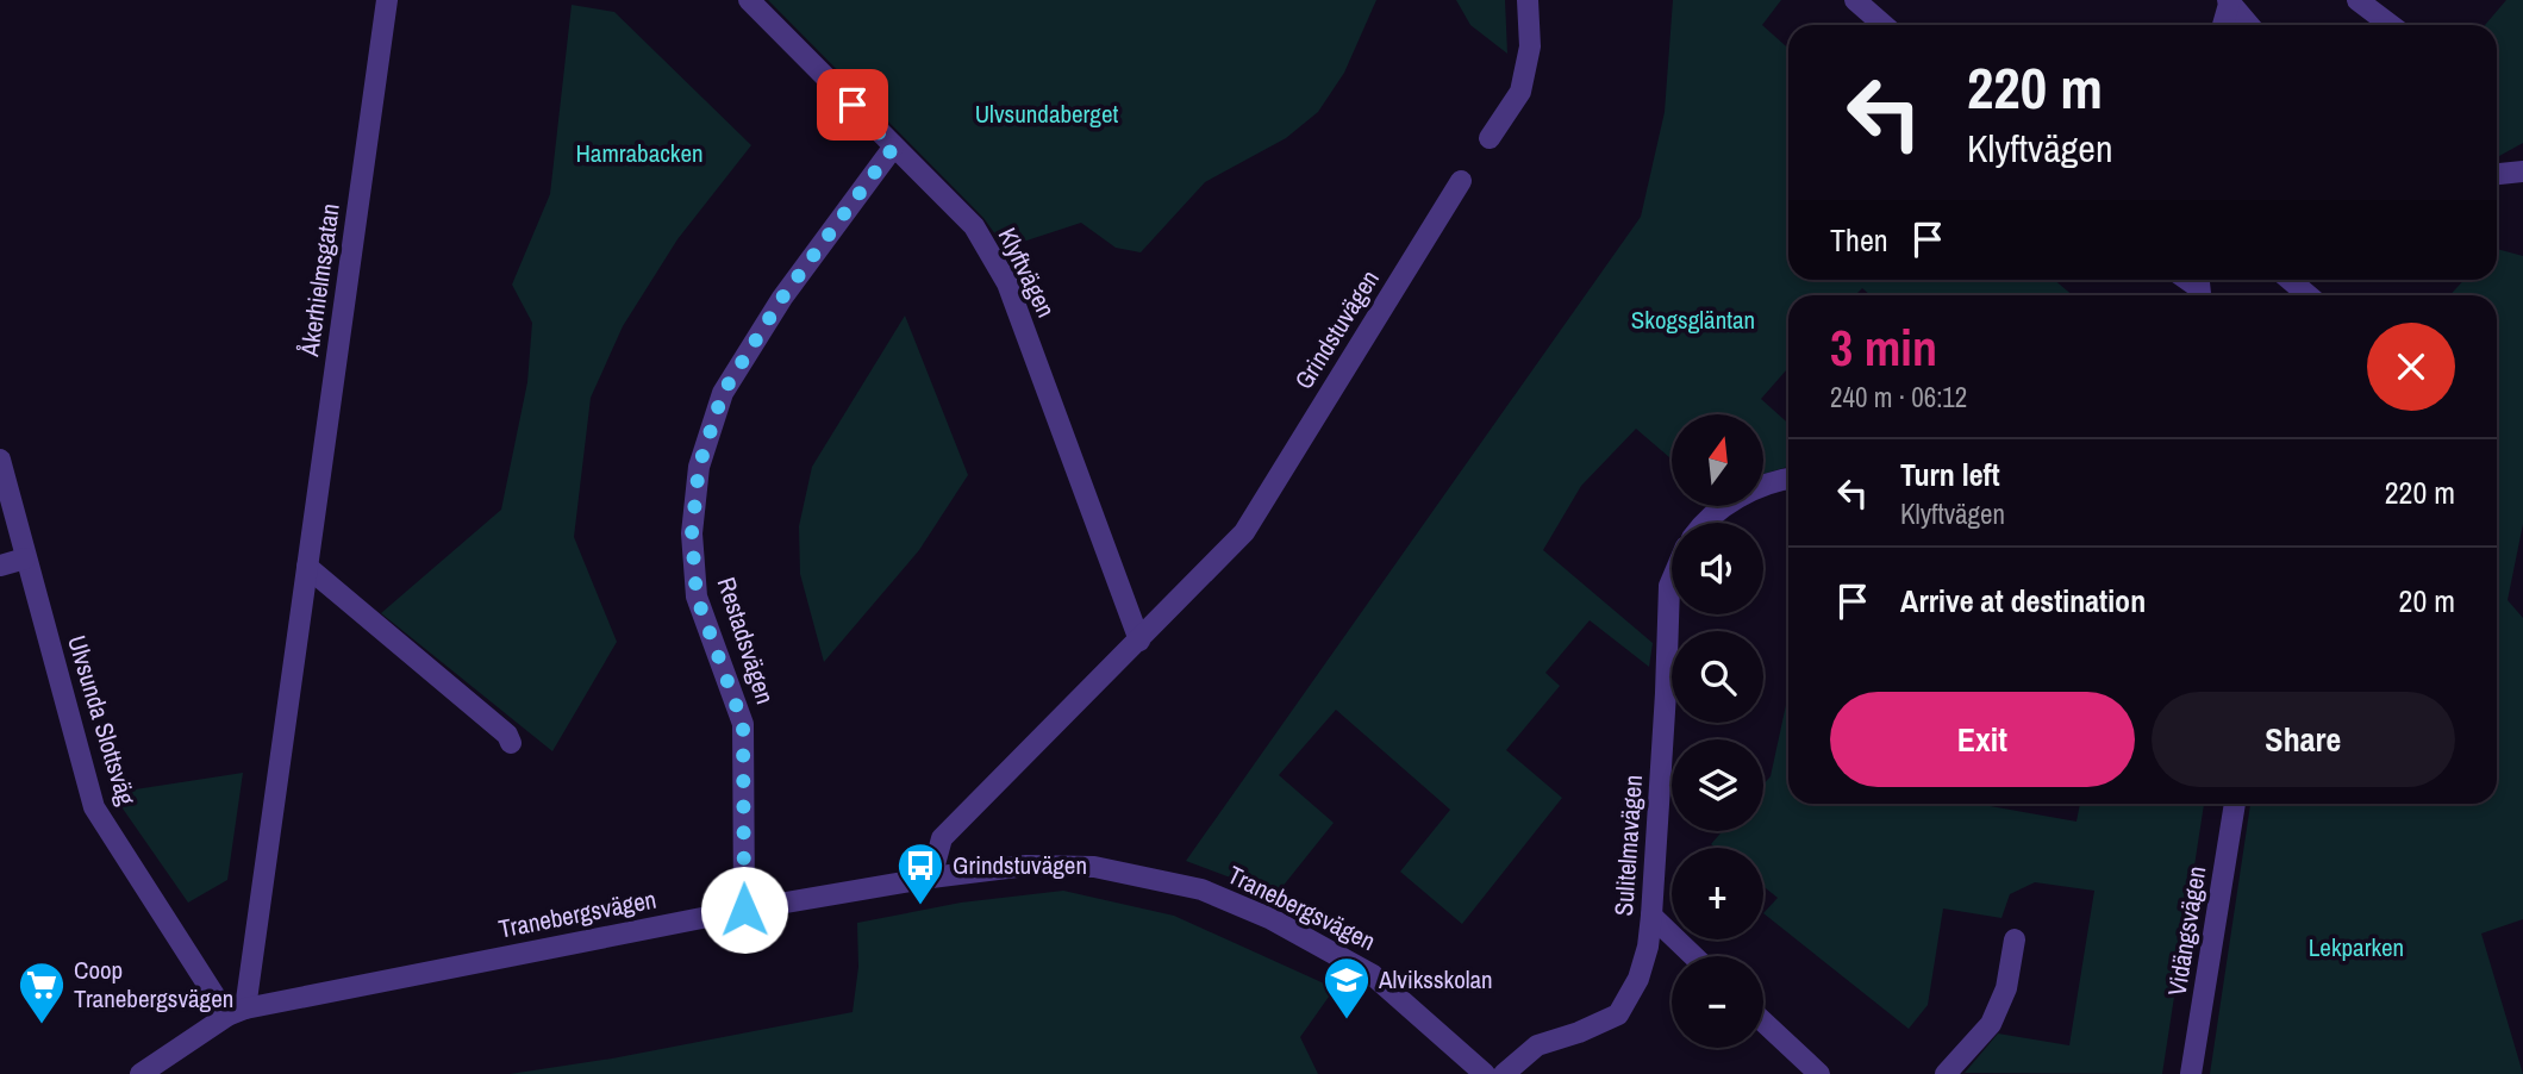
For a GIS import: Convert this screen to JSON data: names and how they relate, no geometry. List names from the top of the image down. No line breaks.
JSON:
{"streets":{"street":["Klyftvägen","Åkerhielmsgatan","Grindstuvägen","Restadsvägen","Ulvsunda Slottsväg","Sulitelmavägen","Tranebergsvägen","Vidängsvägen"]},"crossings":[["Klyftvägen","Grindstuvägen"],["Klyftvägen","Restadsvägen"],["Åkerhielmsgatan","Ulvsunda Slottsväg"],["Åkerhielmsgatan","Tranebergsvägen"],["Grindstuvägen","Tranebergsvägen"],["Restadsvägen","Tranebergsvägen"],["Ulvsunda Slottsväg","Tranebergsvägen"]],"parks":["Ulvsundaberget","Hamrabacken","Skogsgläntan","Lekparken"],"places":{"bus stop":["Grindstuvägen"],"school or university":["Alviksskolan"],"supermarket":["Coop Tranebergsvägen"]},"north":"top","page":{"turn":["220 m","Klyftvägen"],"then":"Then","heading":["3 min","240 m · 06:12"],"map_buttons":["+","−"],"list":[{"name":"Turn left","note":"Klyftvägen","value":"220 m"},{"name":"Arrive at destination","value":"20 m"}],"buttons":["Exit","Share"]}}
